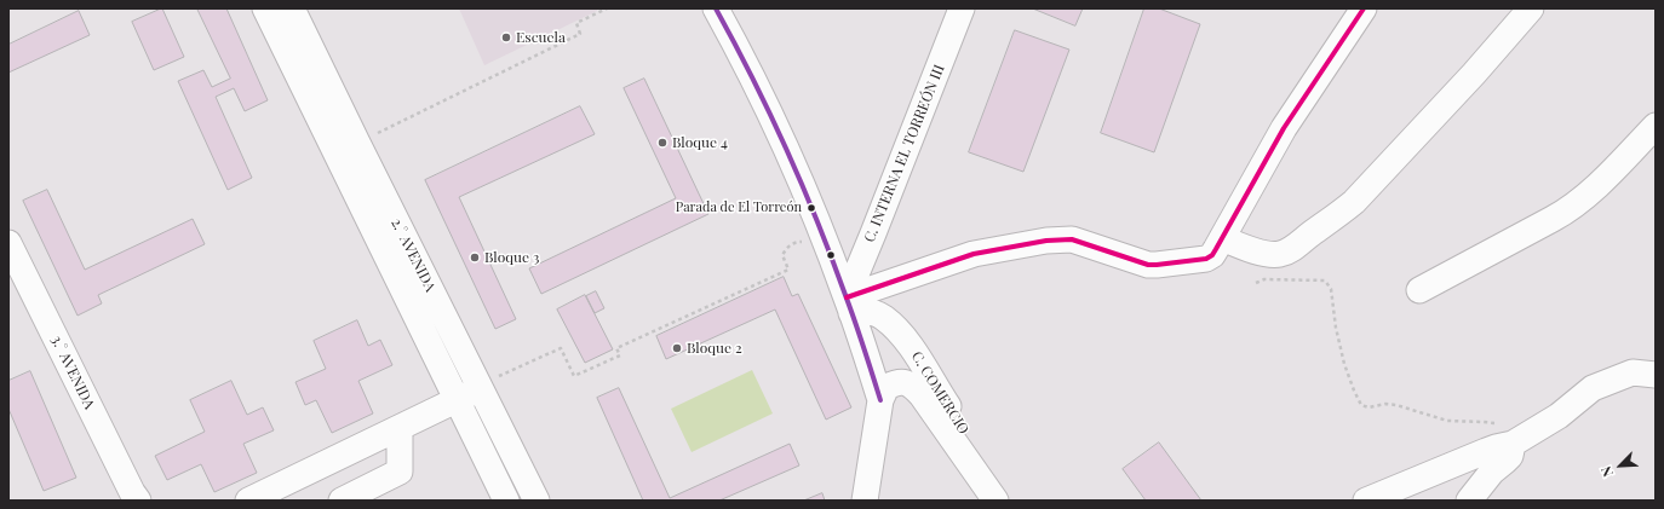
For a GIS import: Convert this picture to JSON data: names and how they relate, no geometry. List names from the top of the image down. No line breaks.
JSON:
{"streets":{"street":["C. INTERNA EL TORREÓN III","2.° AVENIDA","3.° AVENIDA","C. COMERCIO"]},"crossings":[["C. INTERNA EL TORREÓN III","C. COMERCIO"]],"places":["Escuela","Bloque 4","Parada de El Torreón","Bloque 3","Bloque 2"],"north":"bottom left"}
